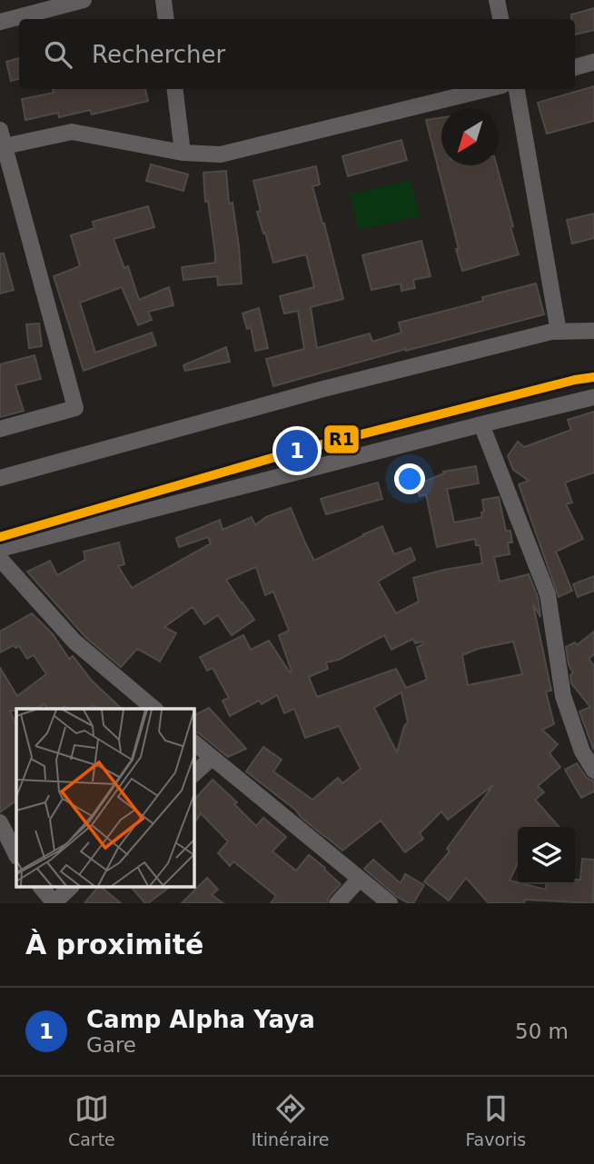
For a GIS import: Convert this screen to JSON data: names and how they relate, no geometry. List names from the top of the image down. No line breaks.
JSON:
{"lines":["transit line R1"],"north":"bottom left","page":{"search":"Rechercher","pins":"1","heading":"À proximité","list":[{"mark":"1","name":"Camp Alpha Yaya","note":"Gare","value":"50 m"}],"nav":["Carte","Itinéraire","Favoris"]}}
